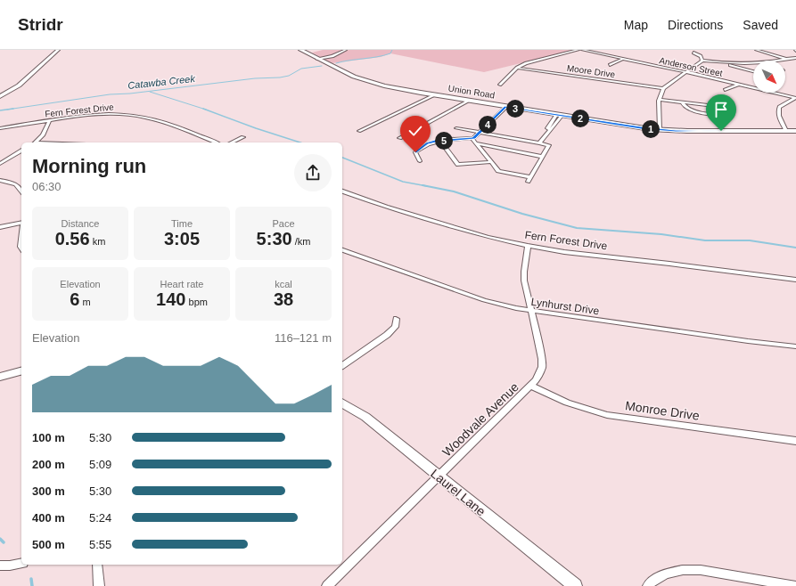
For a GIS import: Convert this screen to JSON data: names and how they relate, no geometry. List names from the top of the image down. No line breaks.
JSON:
{"streets":{"main road":["Union Road","Laurel Lane"],"street":["Anderson Street","Moore Drive","Fern Forest Drive","Lynhurst Drive","Monroe Drive","Woodvale Avenue"]},"crossings":[["Fern Forest Drive","Woodvale Avenue"],["Lynhurst Drive","Woodvale Avenue"],["Monroe Drive","Woodvale Avenue"],["Woodvale Avenue","Laurel Lane"]],"water":["Catawba Creek"],"north":"bottom right","page":{"header":"Stridr","nav":["Map","Directions","Saved"],"pins":["3","2","4","1","5"],"heading":["Morning run","06:30"],"stats":[["Distance","0.56 km"],["Time","3:05"],["Pace","5:30 /km"],["Elevation","6 m"],["Heart rate","140 bpm"],["kcal","38"]],"chart":["Elevation","116–121 m"],"list":[{"name":"100 m","note":"5:30"},{"name":"200 m","note":"5:09"},{"name":"300 m","note":"5:30"},{"name":"400 m","note":"5:24"},{"name":"500 m","note":"5:55"}]}}
